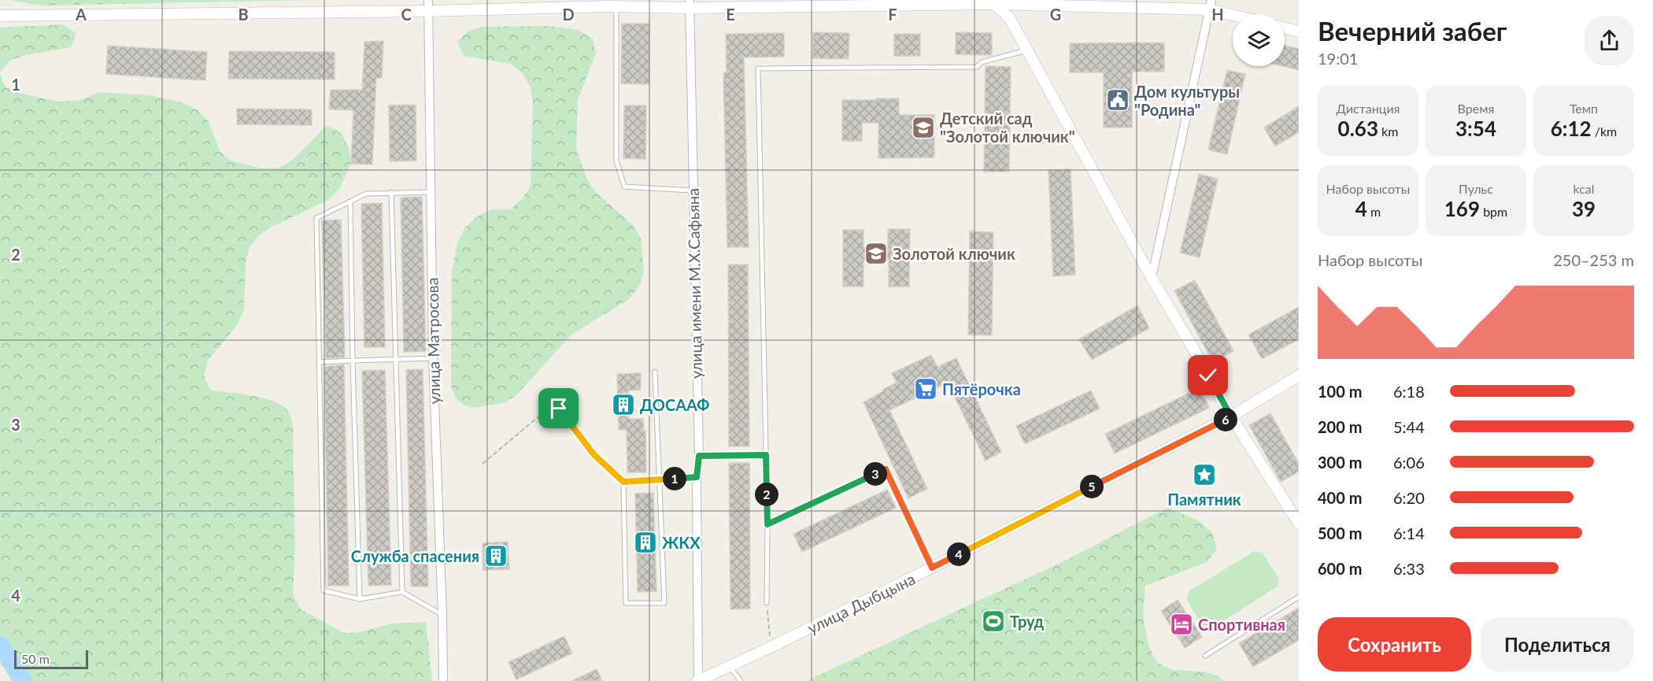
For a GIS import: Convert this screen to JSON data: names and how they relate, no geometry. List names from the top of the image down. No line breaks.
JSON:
{"streets":{"street":["улица имени М.Х.Сафьяна","улица Матросова","улица Дыбцына"]},"crossings":[["улица имени М.Х.Сафьяна","улица Дыбцына"]],"places":{"public building":["Дом культуры \"Родина\""],"school or university":["Детский сад \"Золотой ключик\"","Золотой ключик"],"supermarket":["Пятёрочка"],"building":["ДОСААФ","ЖКХ","Служба спасения"],"place":["Памятник"],"sports":["Труд"],"hotel":["Спортивная"]},"scale_bar":"50 m","page":{"heading":["Вечерний забег","19:01"],"stats":[["Дистанция","0.63 km"],["Время","3:54"],["Темп","6:12 /km"],["Набор высоты","4 m"],["Пульс","169 bpm"],["kcal","39"]],"chart":["Набор высоты","250–253 m"],"list":[{"name":"100 m","note":"6:18"},{"name":"200 m","note":"5:44"},{"name":"300 m","note":"6:06"},{"name":"400 m","note":"6:20"},{"name":"500 m","note":"6:14"},{"name":"600 m","note":"6:33"}],"pins":["6","3","1","5","2","4"],"buttons":["Сохранить","Поделиться"],"scale":"50 m"},"grid":{"columns":["A","B","C","D","E","F","G","H"],"rows":["1","2","3","4"]}}
